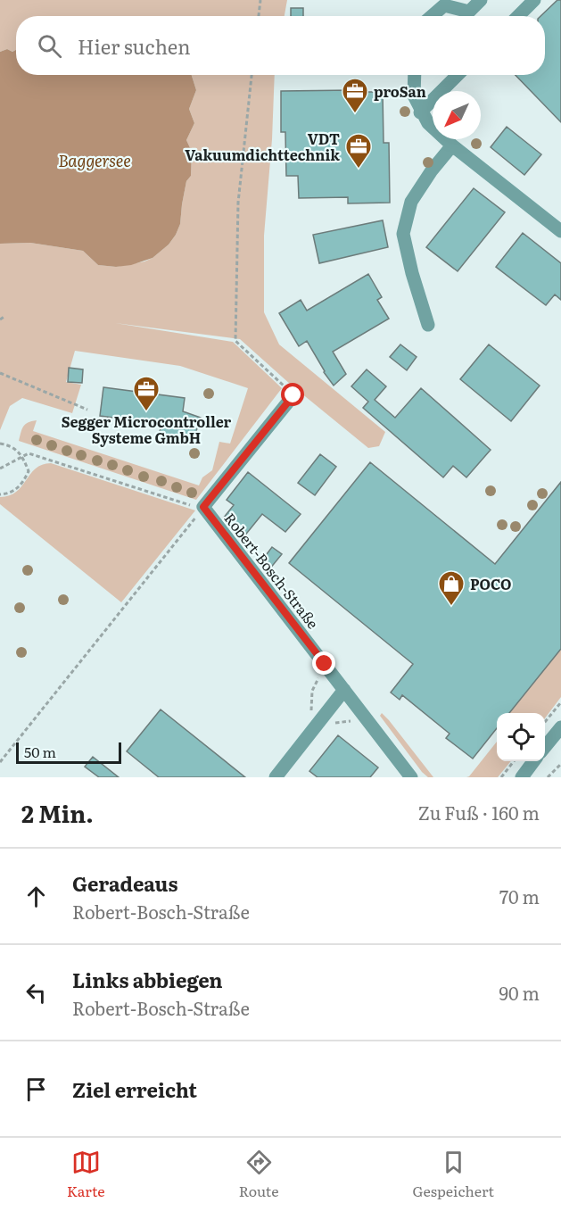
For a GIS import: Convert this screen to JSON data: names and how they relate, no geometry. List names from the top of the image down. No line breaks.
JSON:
{"streets":{"street":["Robert-Bosch-Straße"]},"water":["Baggersee"],"places":{"office":["proSan","VDT Vakuumdichttechnik","Segger Microcontroller Systeme GmbH"],"shop":["POCO"]},"scale_bar":"50 m","north":"bottom left","page":{"search":"Hier suchen","scale":"50 m","heading":["2 Min.","Zu Fuß · 160 m"],"list":[["Geradeaus","Robert-Bosch-Straße","70 m"],["Links abbiegen","Robert-Bosch-Straße","90 m"],"Ziel erreicht"],"nav":["Karte","Route","Gespeichert"]}}
